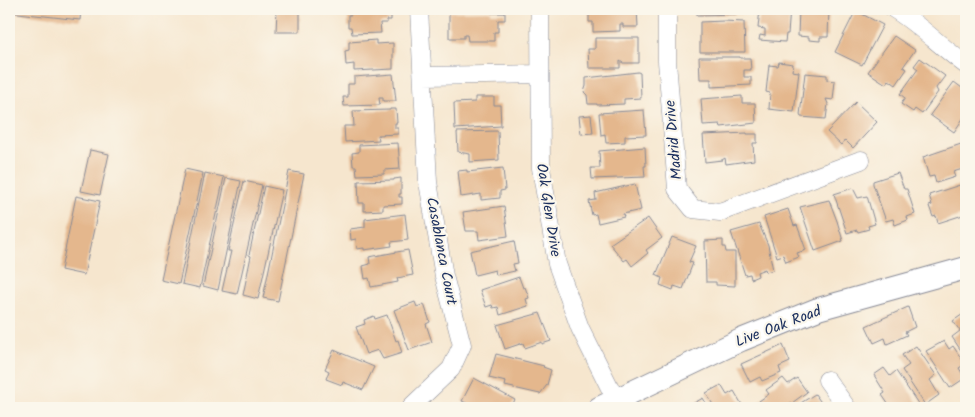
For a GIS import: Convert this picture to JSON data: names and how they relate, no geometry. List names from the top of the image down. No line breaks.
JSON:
{"streets":{"street":["Madrid Drive","Oak Glen Drive","Casablanca Court","Live Oak Road"]},"crossings":[["Oak Glen Drive","Live Oak Road"]]}
